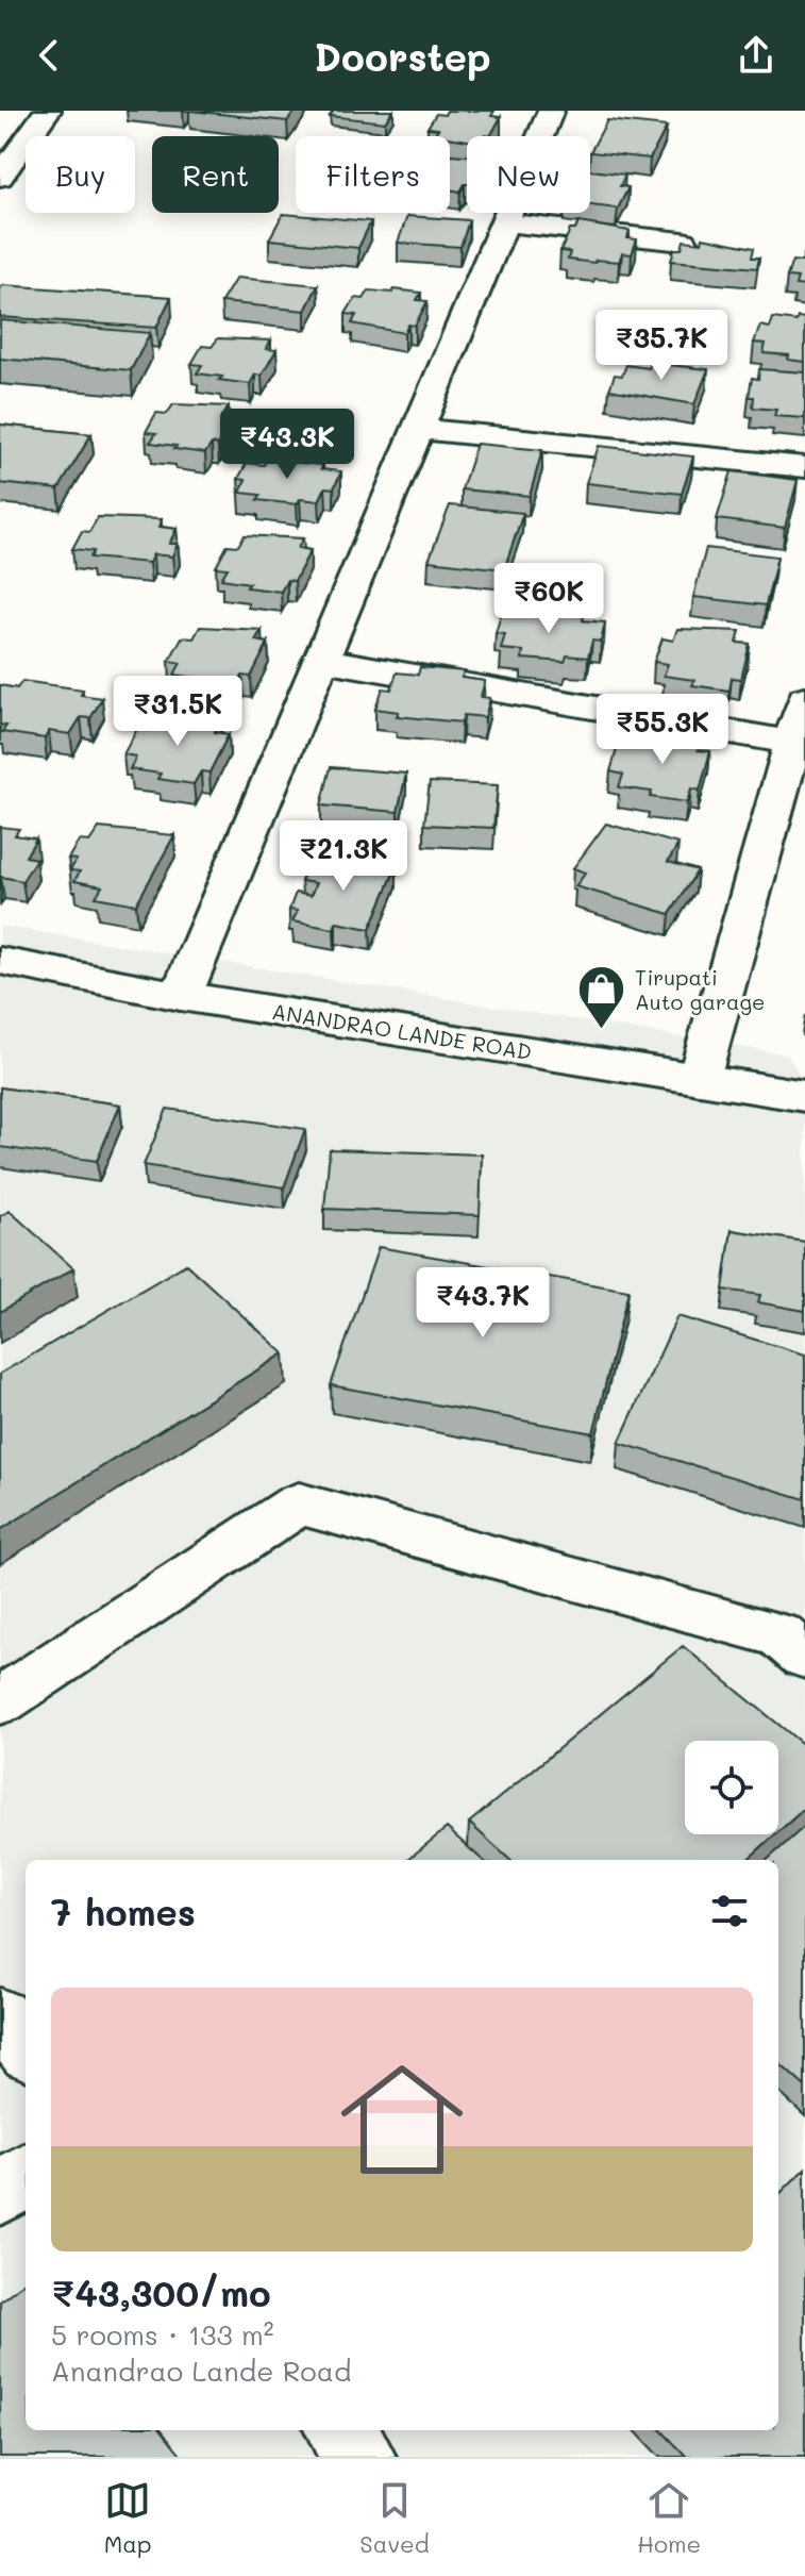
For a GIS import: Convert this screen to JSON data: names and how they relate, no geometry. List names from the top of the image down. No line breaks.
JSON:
{"streets":{"street":["ANANDRAO LANDE ROAD"]},"places":{"shop":["Tirupati Auto garage"]},"page":{"header":"Doorstep","chip":["Buy","Rent","Filters","New"],"price":["₹35.7K","₹43.3K","₹60K","₹31.5K","₹55.3K","₹21.3K","₹43.7K"],"heading":"7 homes","list":[{"name":"₹43,300/mo","note":"5 rooms · 133 m² · Anandrao Lande Road"}],"tabs":["Map","Saved","Home"]}}
